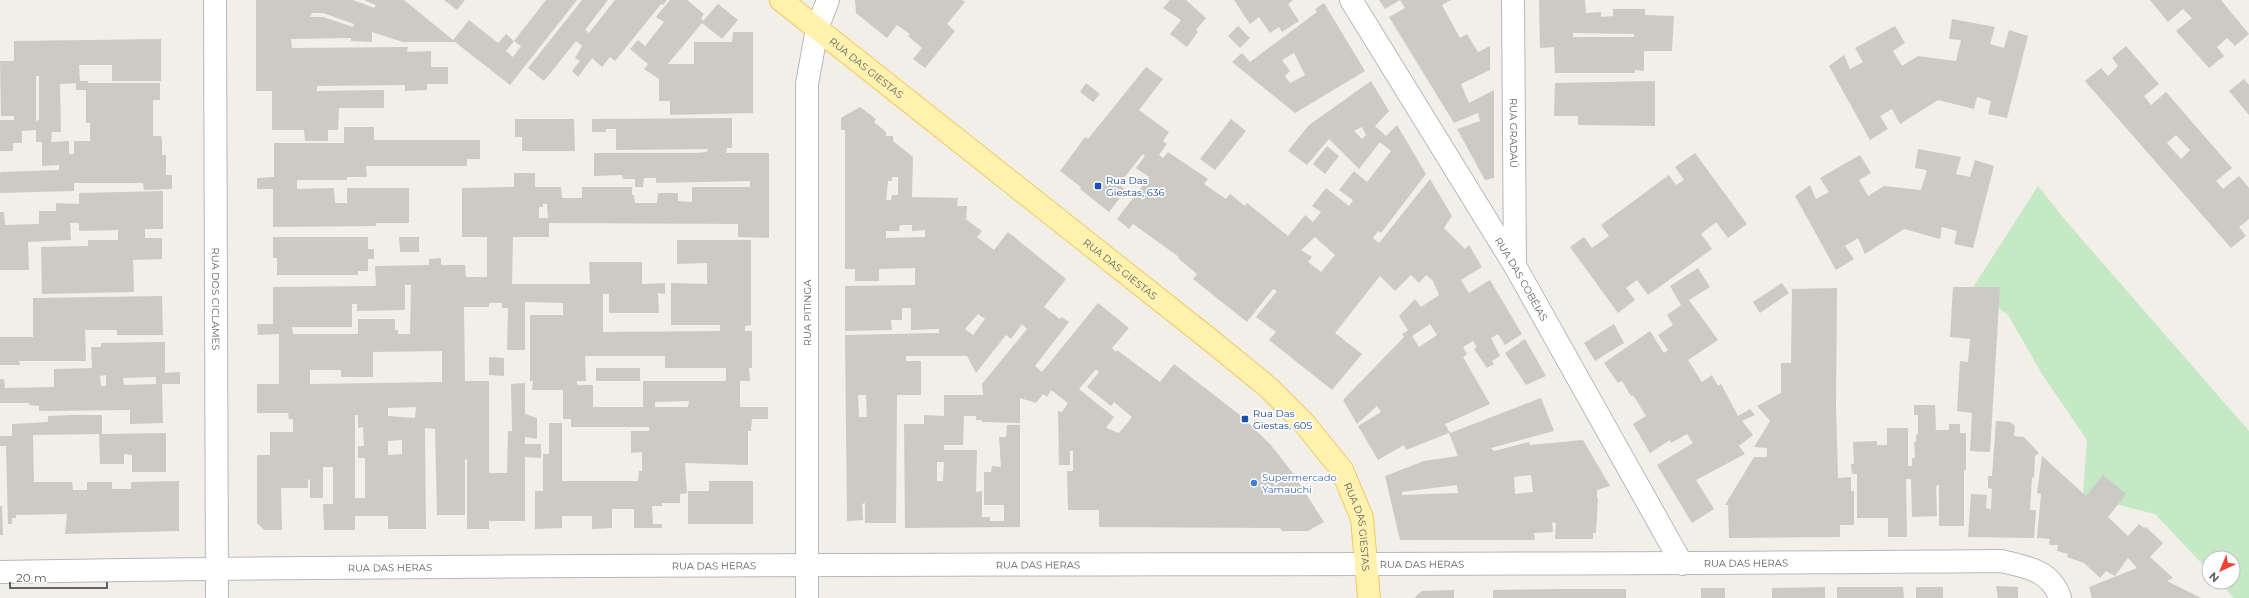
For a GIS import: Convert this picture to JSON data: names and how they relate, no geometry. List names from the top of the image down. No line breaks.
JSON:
{"streets":{"main road":["RUA DAS GIESTAS"],"street":["RUA GRADAÚ","RUA DAS COBÉIAS","RUA DOS CICLAMES","RUA PITINGA","RUA DAS HERAS"]},"crossings":[["RUA DAS GIESTAS","RUA PITINGA"],["RUA DAS GIESTAS","RUA DAS HERAS"],["RUA GRADAÚ","RUA DAS COBÉIAS"],["RUA DAS COBÉIAS","RUA DAS HERAS"],["RUA DOS CICLAMES","RUA DAS HERAS"],["RUA PITINGA","RUA DAS HERAS"]],"places":{"transit":["Rua Das Giestas, 636","Rua Das Giestas, 605"],"other":["Supermercado Yamauchi"]},"scale_bar":"20 m","north":"bottom left"}
